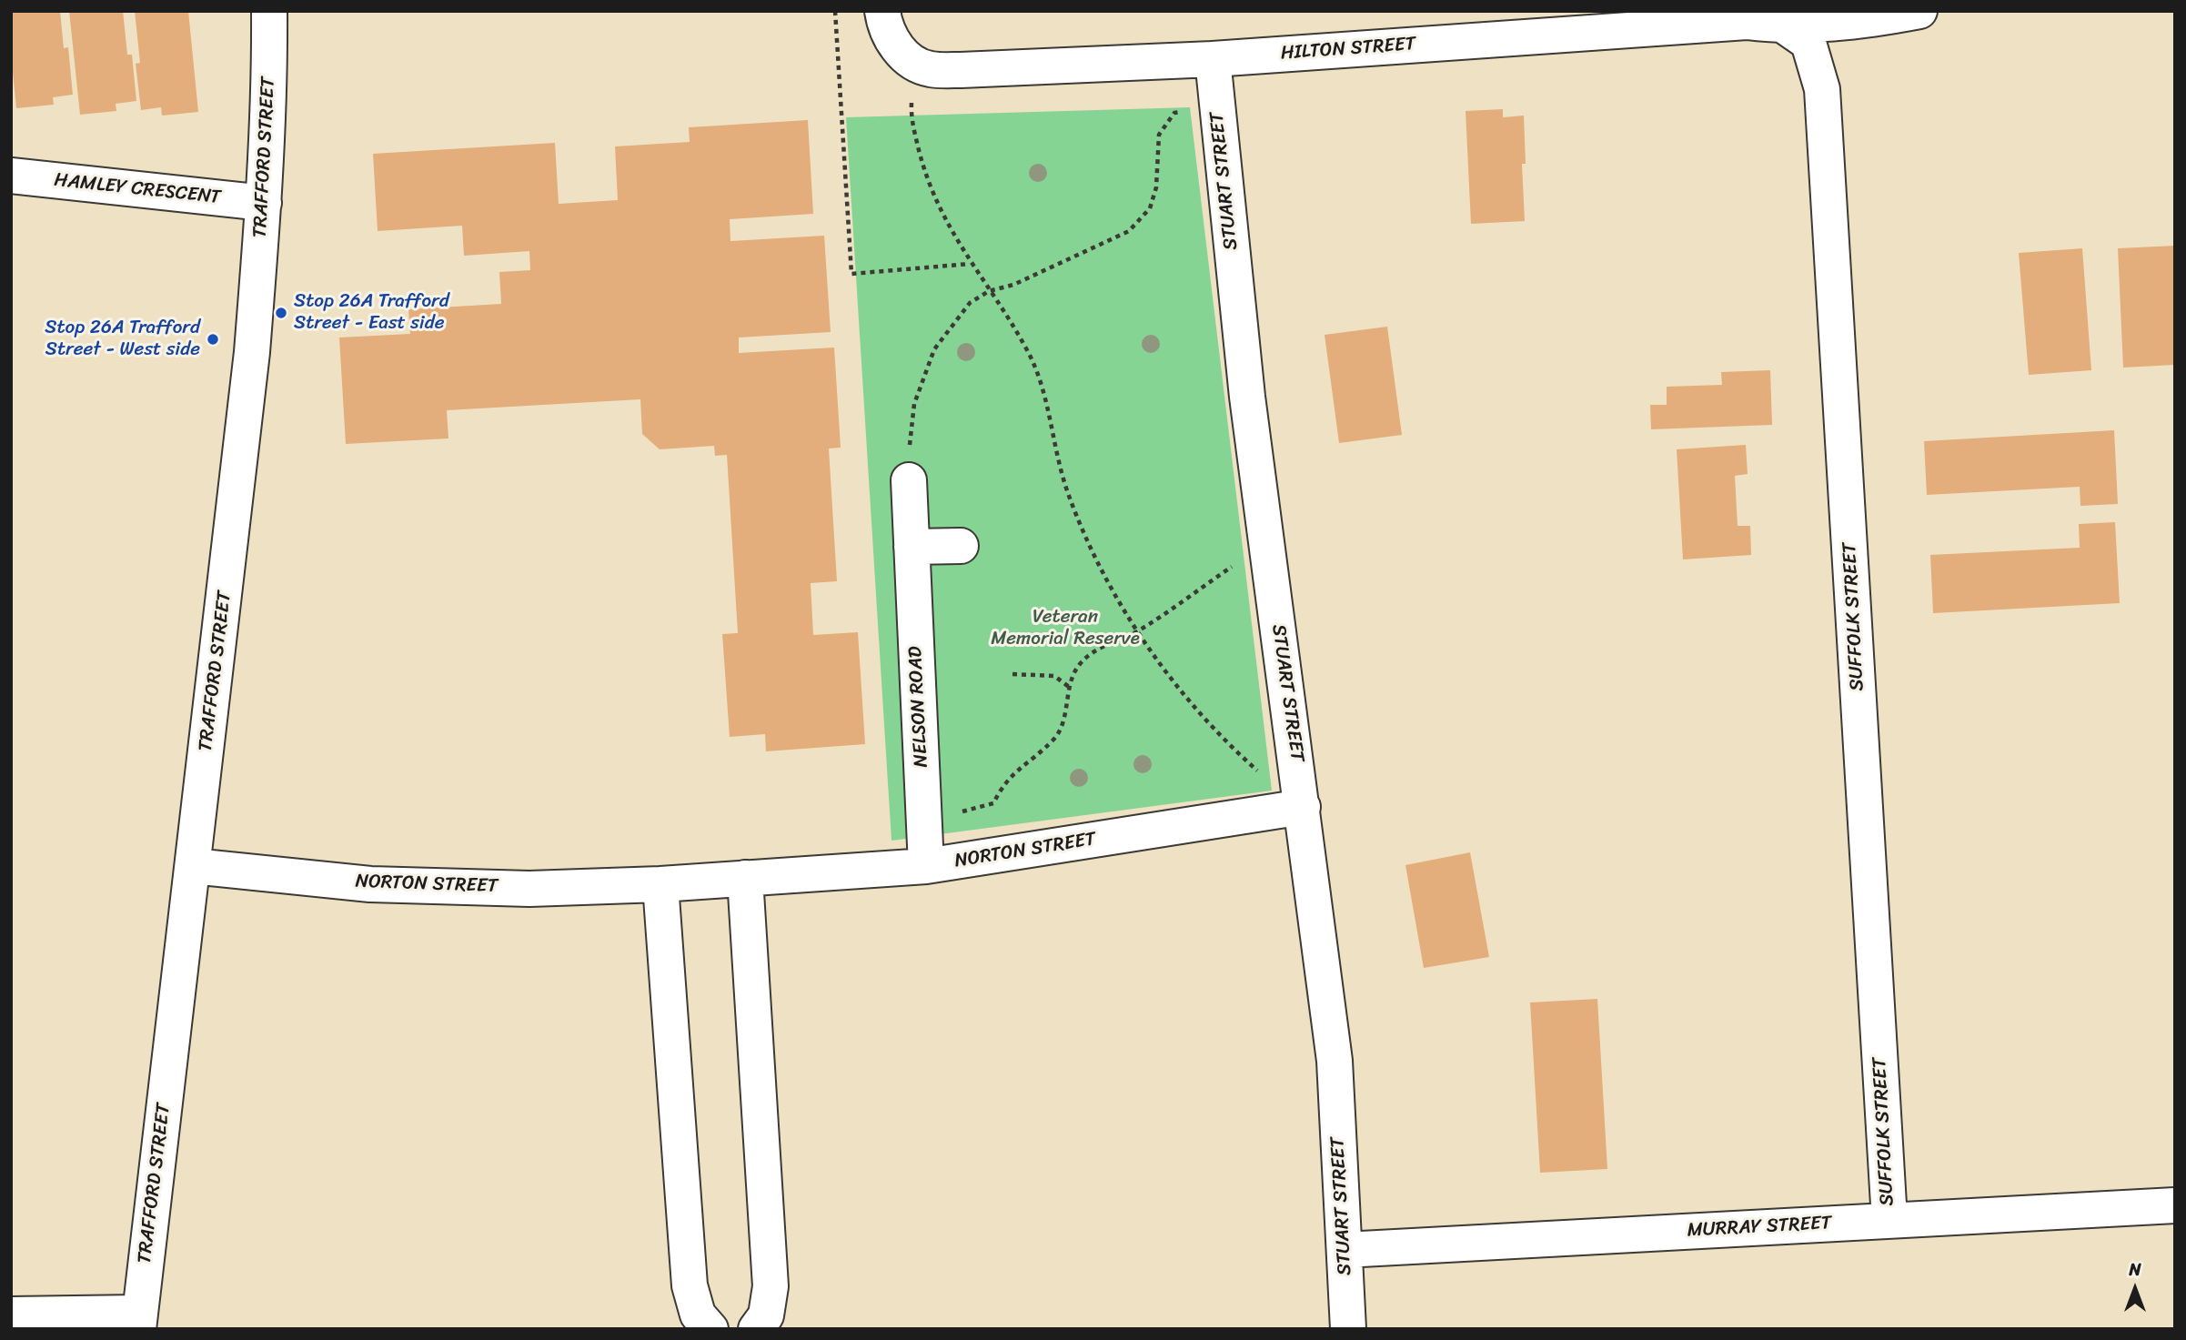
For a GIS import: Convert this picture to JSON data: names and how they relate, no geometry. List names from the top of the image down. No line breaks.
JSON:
{"streets":{"street":["HILTON STREET","TRAFFORD STREET","STUART STREET","HAMLEY CRESCENT","SUFFOLK STREET","NELSON ROAD","NORTON STREET","MURRAY STREET"]},"crossings":[["HILTON STREET","STUART STREET"],["HILTON STREET","SUFFOLK STREET"],["TRAFFORD STREET","HAMLEY CRESCENT"],["TRAFFORD STREET","NORTON STREET"],["STUART STREET","NORTON STREET"],["STUART STREET","MURRAY STREET"],["SUFFOLK STREET","MURRAY STREET"],["NELSON ROAD","NORTON STREET"]],"parks":["Veteran Memorial Reserve"],"places":["Stop 26A Trafford Street - East side","Stop 26A Trafford Street - West side"],"north":"top"}
